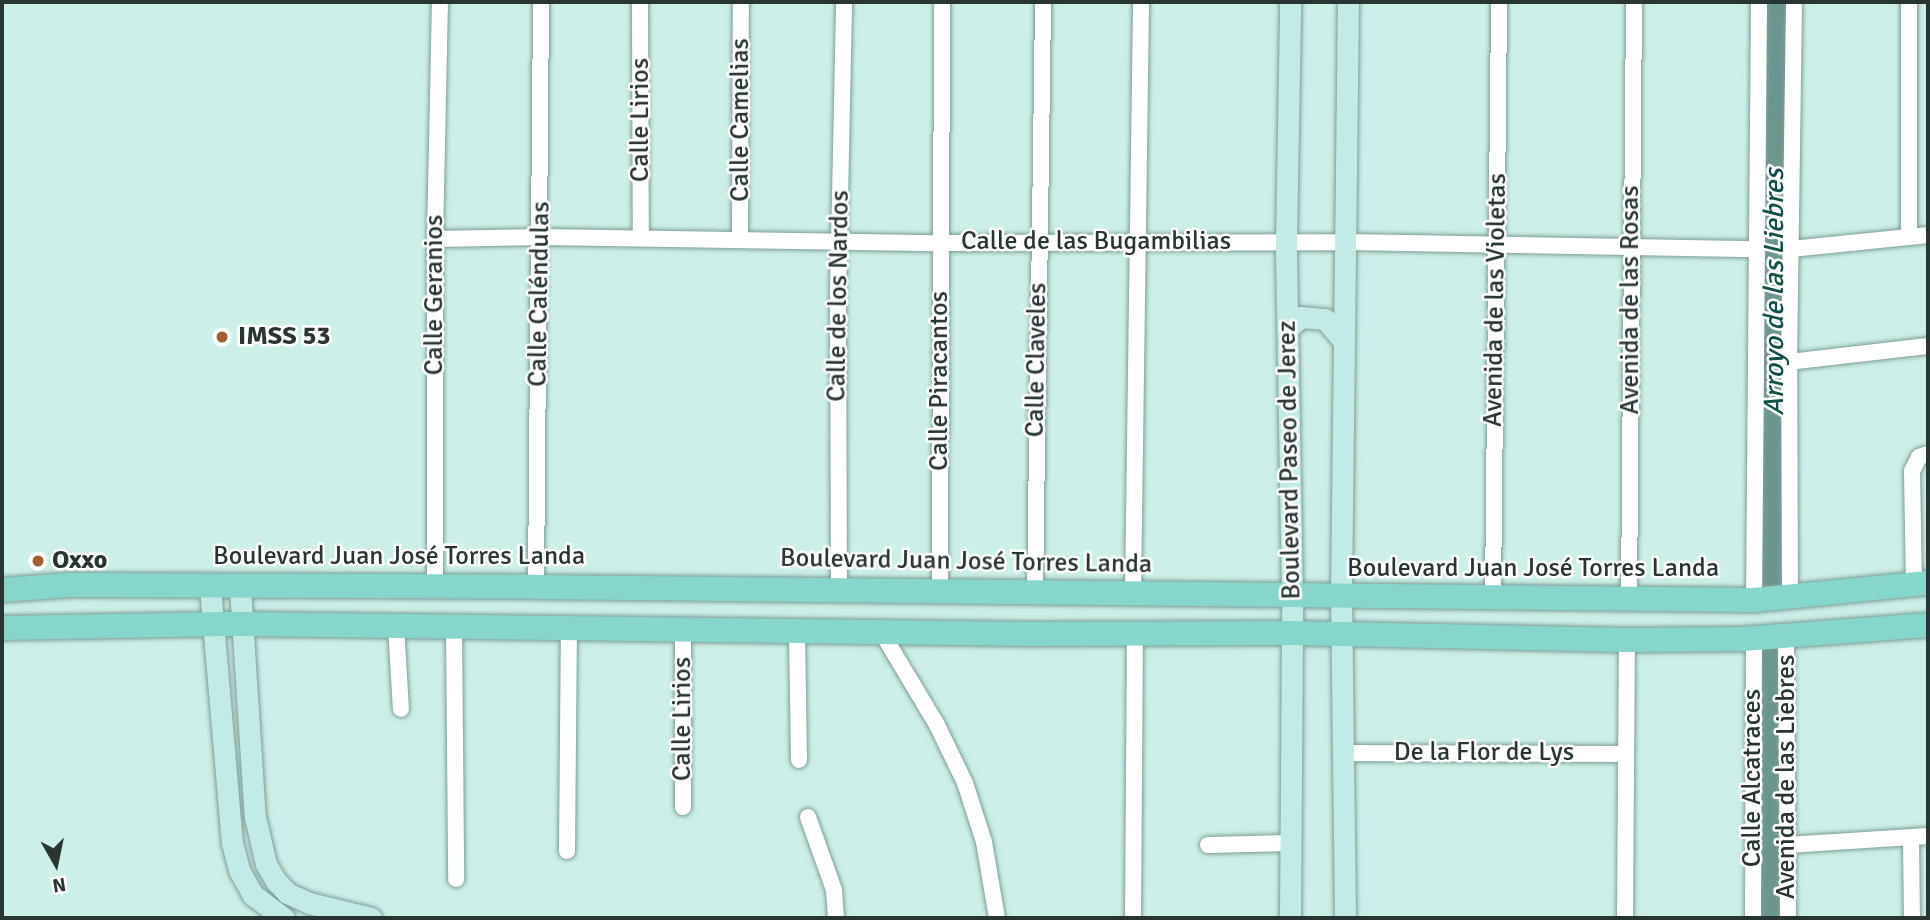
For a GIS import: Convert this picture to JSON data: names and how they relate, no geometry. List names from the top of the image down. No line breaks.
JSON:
{"streets":{"main road":["Boulevard Paseo de Jerez","Boulevard Juan José Torres Landa"],"street":["Calle Lirios","Calle Camelias","Calle de las Bugambilias","Calle Caléndulas","Calle Geranios","Calle de los Nardos","Avenida de las Violetas","Avenida de las Rosas","Calle Claveles","Calle Piracantos","De la Flor de Lys","Avenida de las Liebres","Calle Alcatraces"]},"crossings":[["Calle Lirios","Calle de las Bugambilias"],["Calle Camelias","Calle de las Bugambilias"],["Calle de las Bugambilias","Calle Caléndulas"],["Calle de las Bugambilias","Calle Geranios"],["Calle de las Bugambilias","Calle de los Nardos"],["Calle de las Bugambilias","Avenida de las Violetas"],["Calle de las Bugambilias","Avenida de las Rosas"],["Calle de las Bugambilias","Calle Claveles"],["Calle de las Bugambilias","Calle Piracantos"],["Calle de las Bugambilias","Boulevard Paseo de Jerez"],["Calle Caléndulas","Boulevard Juan José Torres Landa"],["Calle Geranios","Boulevard Juan José Torres Landa"],["Calle de los Nardos","Boulevard Juan José Torres Landa"],["Avenida de las Violetas","Boulevard Juan José Torres Landa"],["Avenida de las Rosas","Boulevard Juan José Torres Landa"],["Calle Claveles","Boulevard Juan José Torres Landa"],["Calle Piracantos","Boulevard Juan José Torres Landa"],["Boulevard Paseo de Jerez","Boulevard Juan José Torres Landa"],["Boulevard Paseo de Jerez","De la Flor de Lys"]],"water":["Arroyo de las Liebres"],"places":["IMSS 53","Oxxo"],"north":"bottom"}
